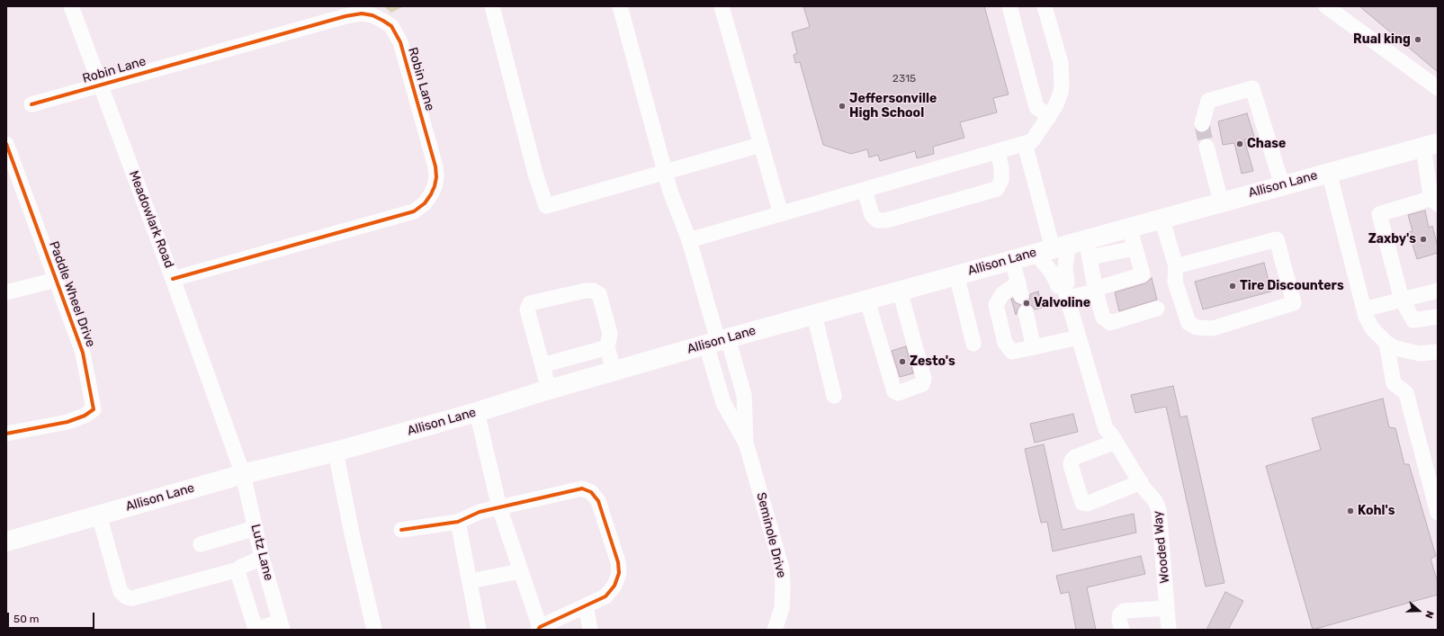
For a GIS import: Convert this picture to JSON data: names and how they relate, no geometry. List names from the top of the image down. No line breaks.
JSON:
{"streets":{"main road":["Allison Lane"],"street":["Robin Lane","Meadowlark Road","Paddle Wheel Drive","Seminole Drive","Wooded Way","Lutz Lane"]},"crossings":[["Robin Lane","Meadowlark Road"],["Allison Lane","Meadowlark Road"],["Allison Lane","Seminole Drive"],["Allison Lane","Lutz Lane"],["Meadowlark Road","Lutz Lane"]],"places":["Rual king","Jeffersonville High School","Chase","Zaxby's","Tire Discounters","Valvoline","Zesto's","Kohl's"],"house_numbers":["2315"],"scale_bar":"50 m","north":"right"}
